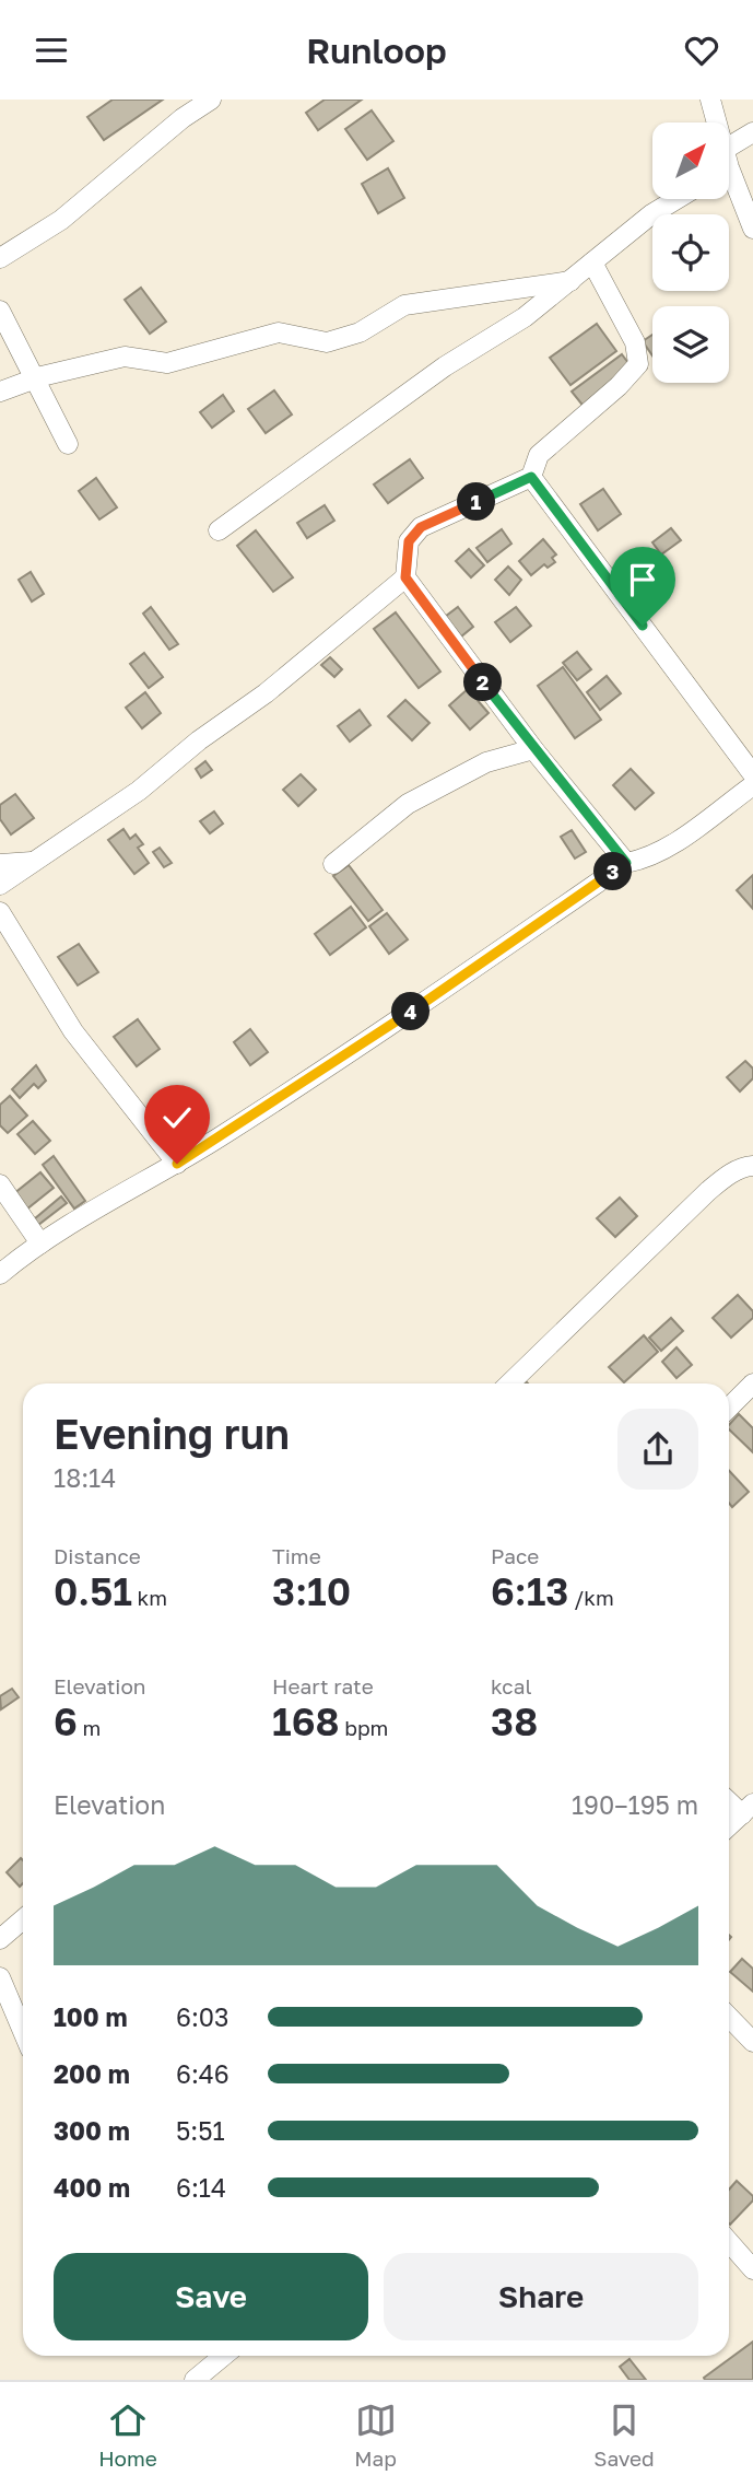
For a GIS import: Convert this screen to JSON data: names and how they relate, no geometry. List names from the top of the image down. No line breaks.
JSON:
{"north":"top right","page":{"header":"Runloop","pins":["1","2","3","4"],"heading":["Evening run","18:14"],"stats":[["Distance","0.51 km"],["Time","3:10"],["Pace","6:13 /km"],["Elevation","6 m"],["Heart rate","168 bpm"],["kcal","38"]],"chart":["Elevation","190–195 m"],"list":[{"name":"100 m","note":"6:03"},{"name":"200 m","note":"6:46"},{"name":"300 m","note":"5:51"},{"name":"400 m","note":"6:14"}],"buttons":["Save","Share"],"tabs":["Home","Map","Saved"]}}
